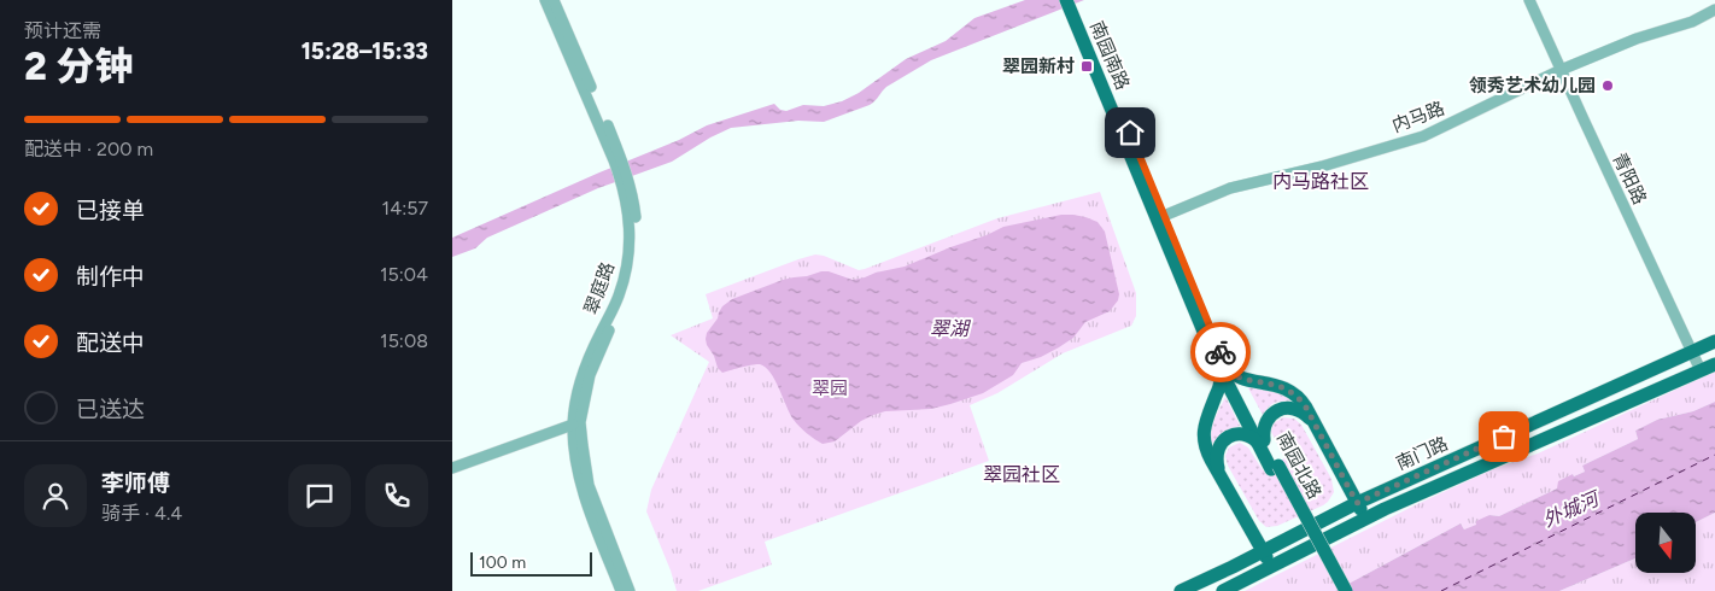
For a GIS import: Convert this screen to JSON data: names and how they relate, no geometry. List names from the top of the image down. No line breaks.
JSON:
{"streets":{"main road":["南园南路","南门路","南园北路"],"street":["内马路","青阳路","翠庭路"]},"crossings":[["南园南路","内马路"],["南园南路","南园北路"],["内马路","青阳路"],["青阳路","南门路"]],"districts":["内马路社区","翠园社区"],"water":["翠湖","外城河"],"parks":["翠园"],"places":{"transit":["翠园新村"],"other":["领秀艺术幼儿园"]},"scale_bar":"100 m","north":"bottom","page":{"heading":["2 分钟","预计还需","15:28–15:33"],"panel":["李师傅","骑手 · 4.4"],"bar":"配送中 · 200 m","list":[["已接单","14:57"],["制作中","15:04"],["配送中","15:08"],"已送达"],"scale":"100 m"}}
